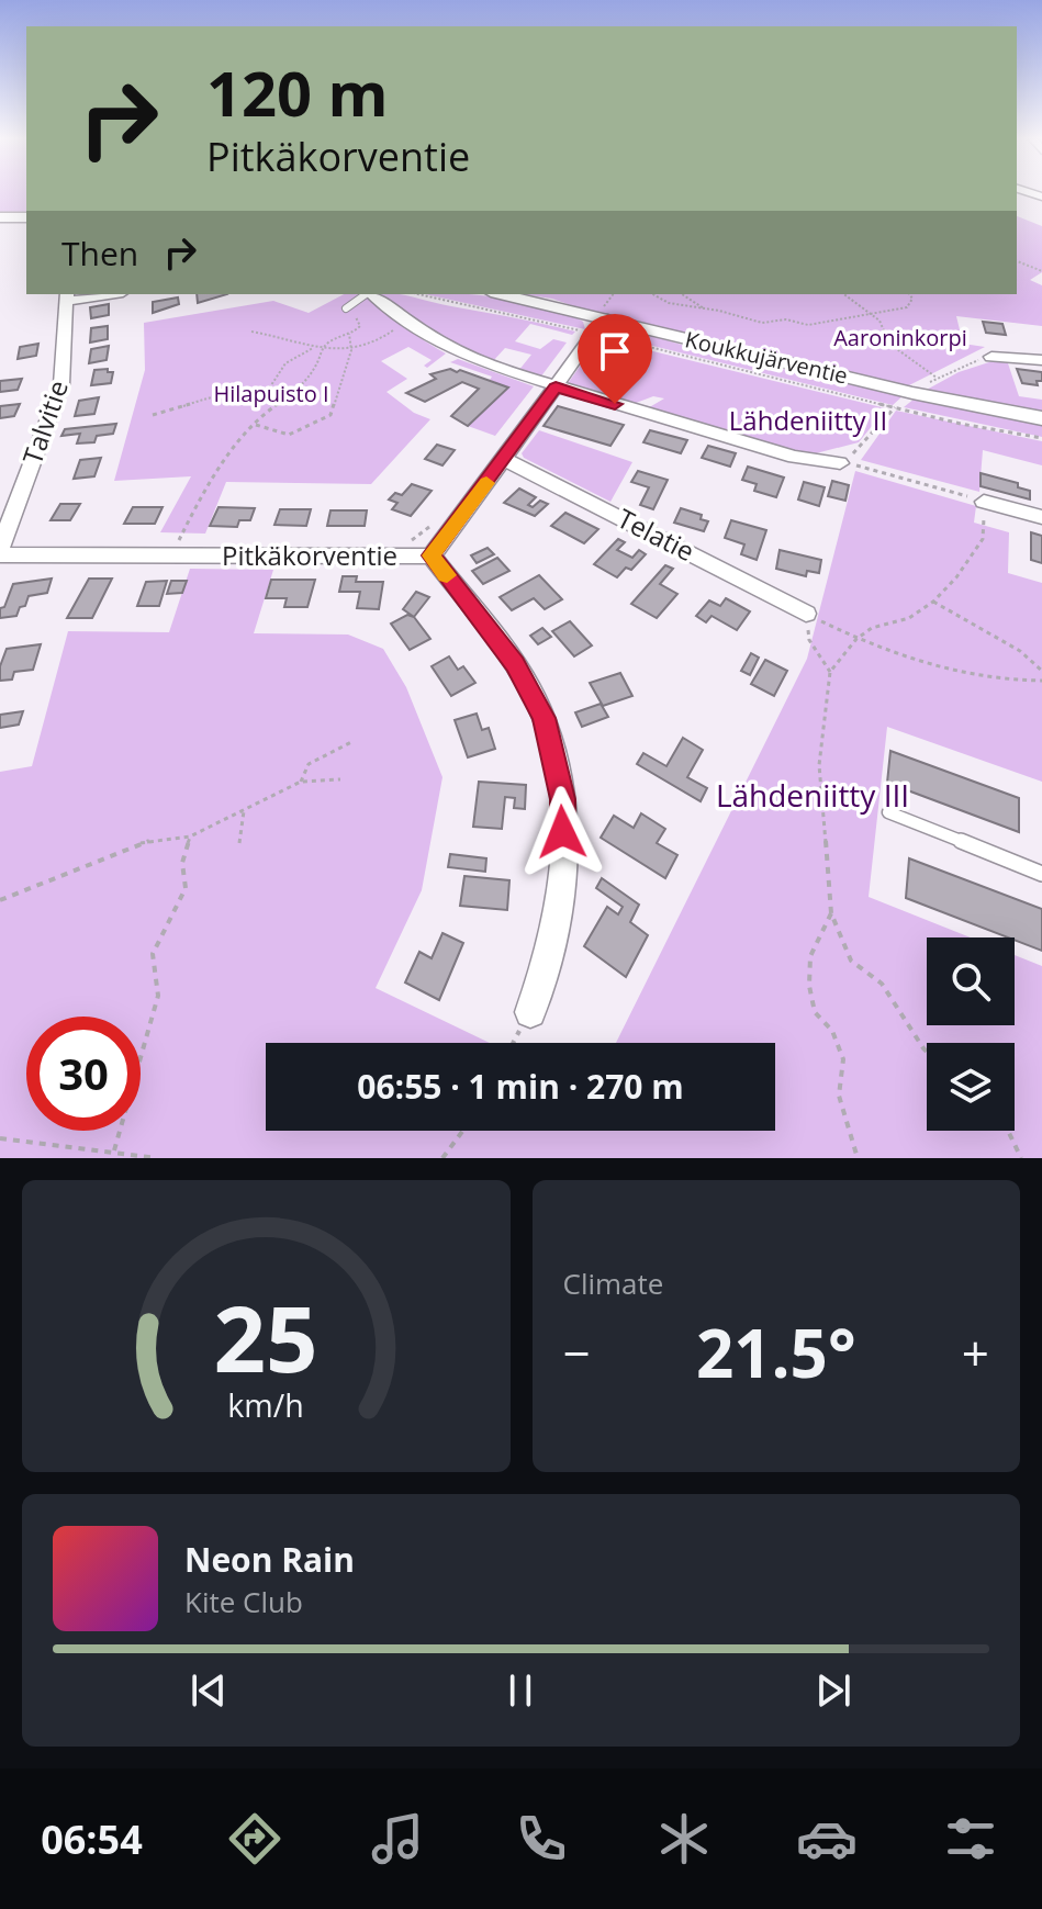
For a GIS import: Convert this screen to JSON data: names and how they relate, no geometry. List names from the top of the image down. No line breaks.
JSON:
{"streets":{"street":["Koukkujärventie","Talvitie","Telatie","Pitkäkorventie"]},"crossings":[["Koukkujärventie","Pitkäkorventie"],["Telatie","Pitkäkorventie"]],"parks":["Aaroninkorpi","Hilapuisto I","Lähdeniitty II","Lähdeniitty III"],"page":{"turn":["120 m","Pitkäkorventie"],"then":"Then","limit":"30","trip":"06:55 · 1 min · 270 m","tile":"Climate","heat":["−","21.5°","+"],"song":["Neon Rain","Kite Club"],"tabs":"06:54","gauge":["25","km/h"]}}
